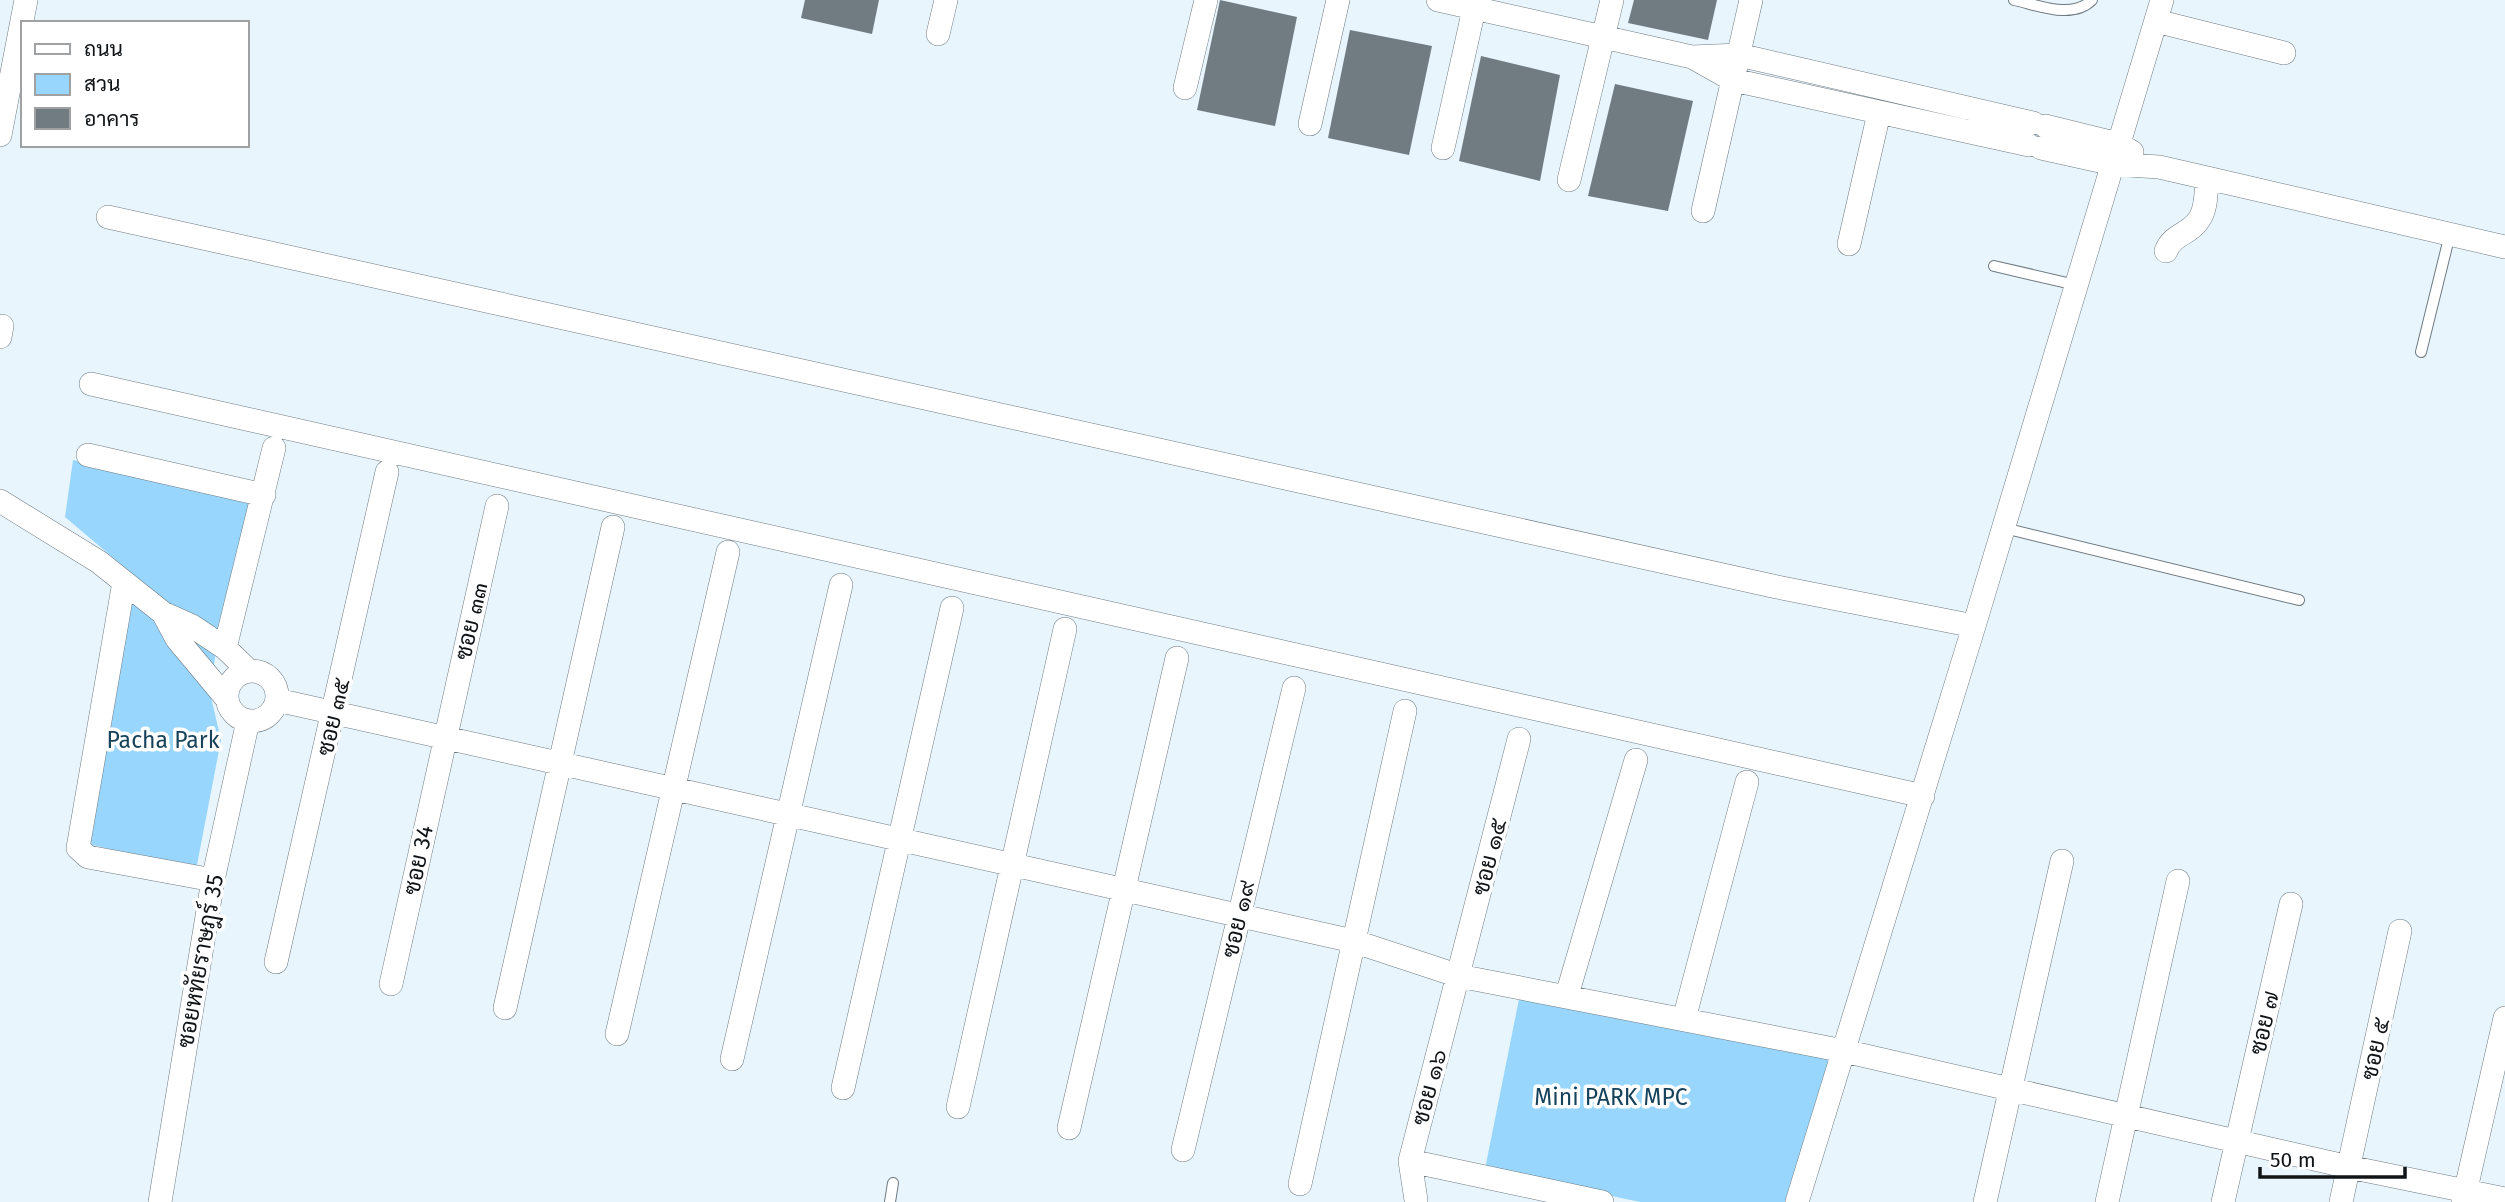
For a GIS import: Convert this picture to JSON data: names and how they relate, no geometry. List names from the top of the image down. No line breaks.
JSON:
{"streets":{"street":["ซอย ๓๓","ซอย ๓๕","ซอย ๑๕","ซอย 34","ซอย ๑๙","ซอยหทัยราษฎร์ 35","ซอย ๗","ซอย ๕","ซอย ๑๖"]},"crossings":[["ซอย ๓๓","ซอย 34"],["ซอย ๑๕","ซอย ๑๖"]],"parks":["Pacha Park","Mini PARK MPC"],"legend":["ถนน","สวน","อาคาร"],"scale_bar":"50 m"}
